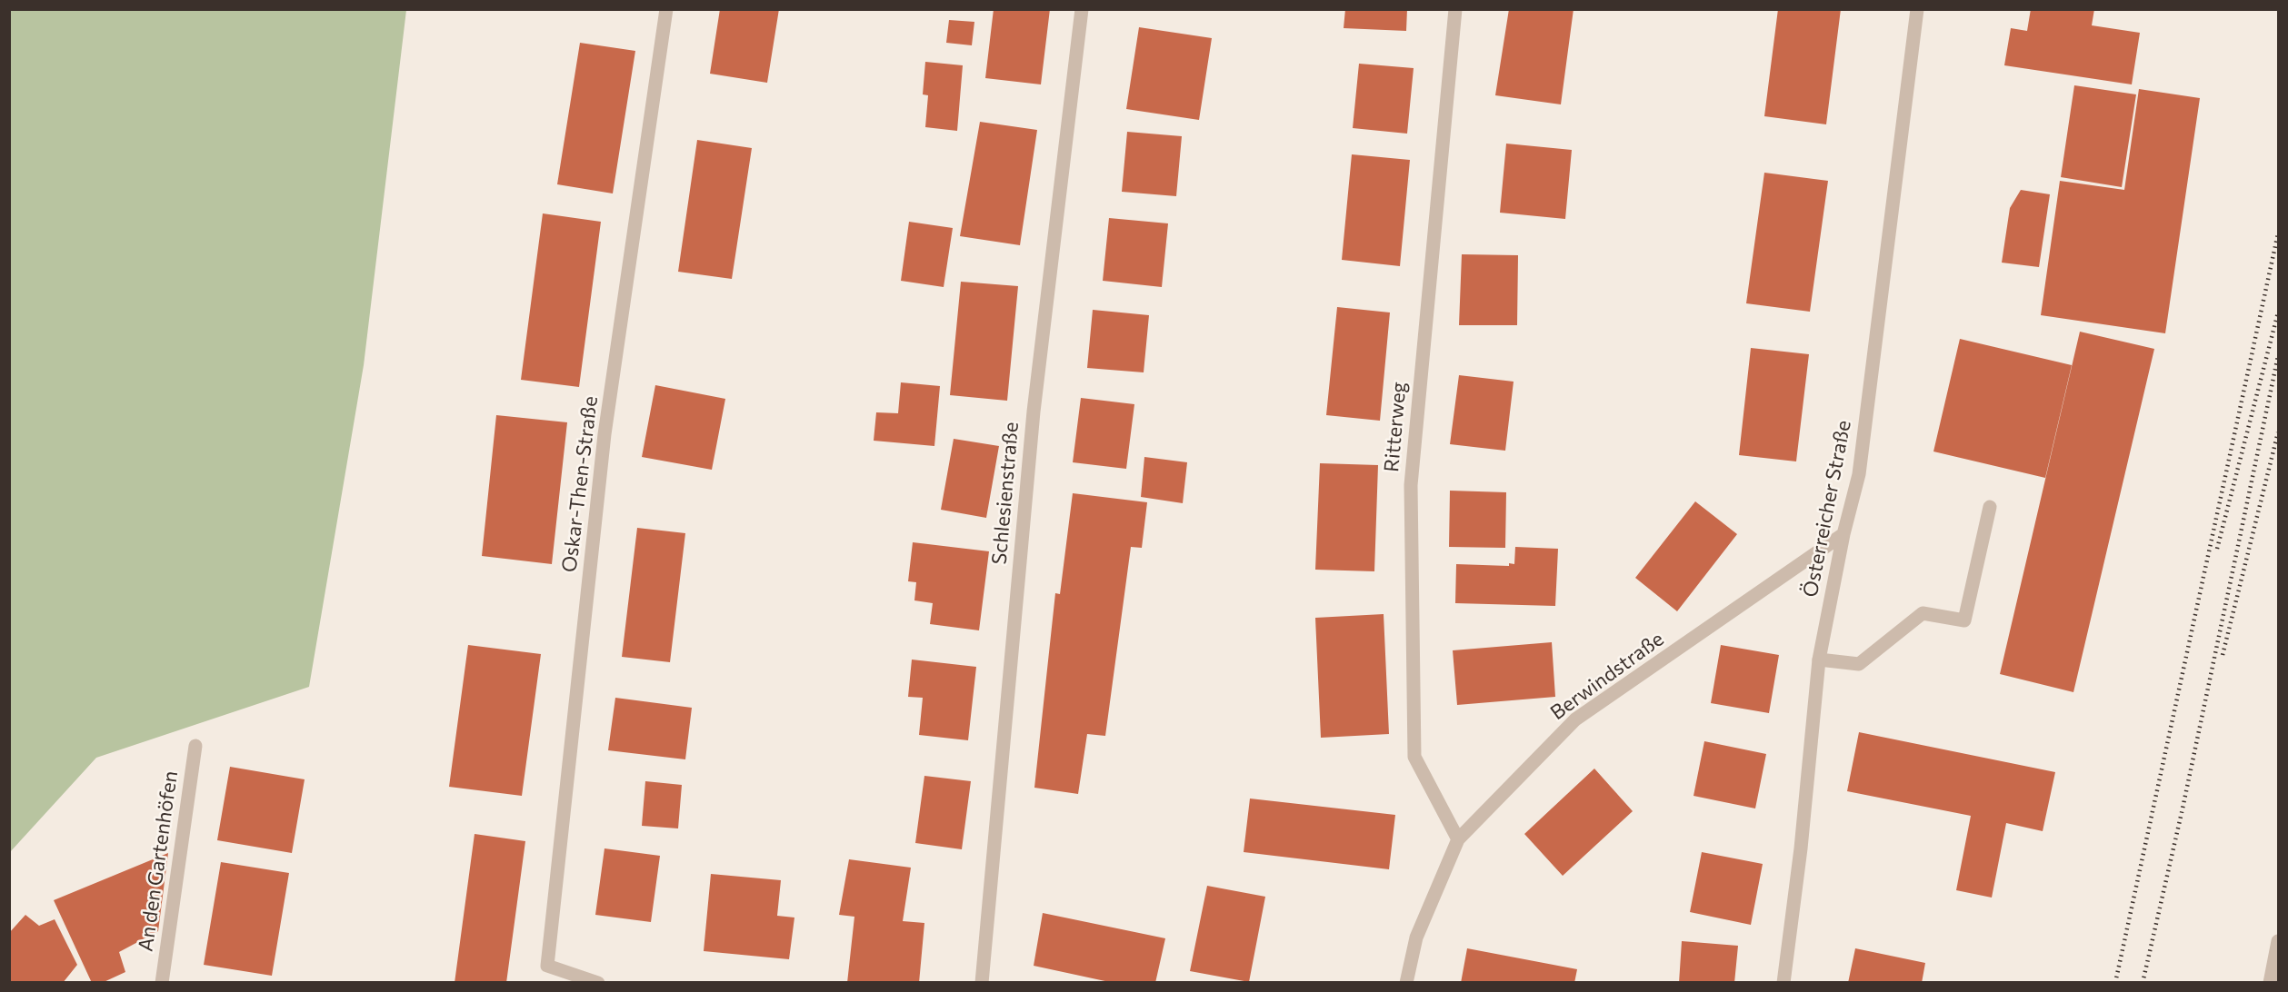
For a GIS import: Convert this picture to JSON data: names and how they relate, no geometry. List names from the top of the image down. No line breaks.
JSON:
{"streets":{"street":["Ritterweg","Oskar-Then-Straße","Schlesienstraße","Österreicher Straße","Berwindstraße","An den Gartenhöfen"]},"crossings":[["Ritterweg","Berwindstraße"],["Österreicher Straße","Berwindstraße"]]}
